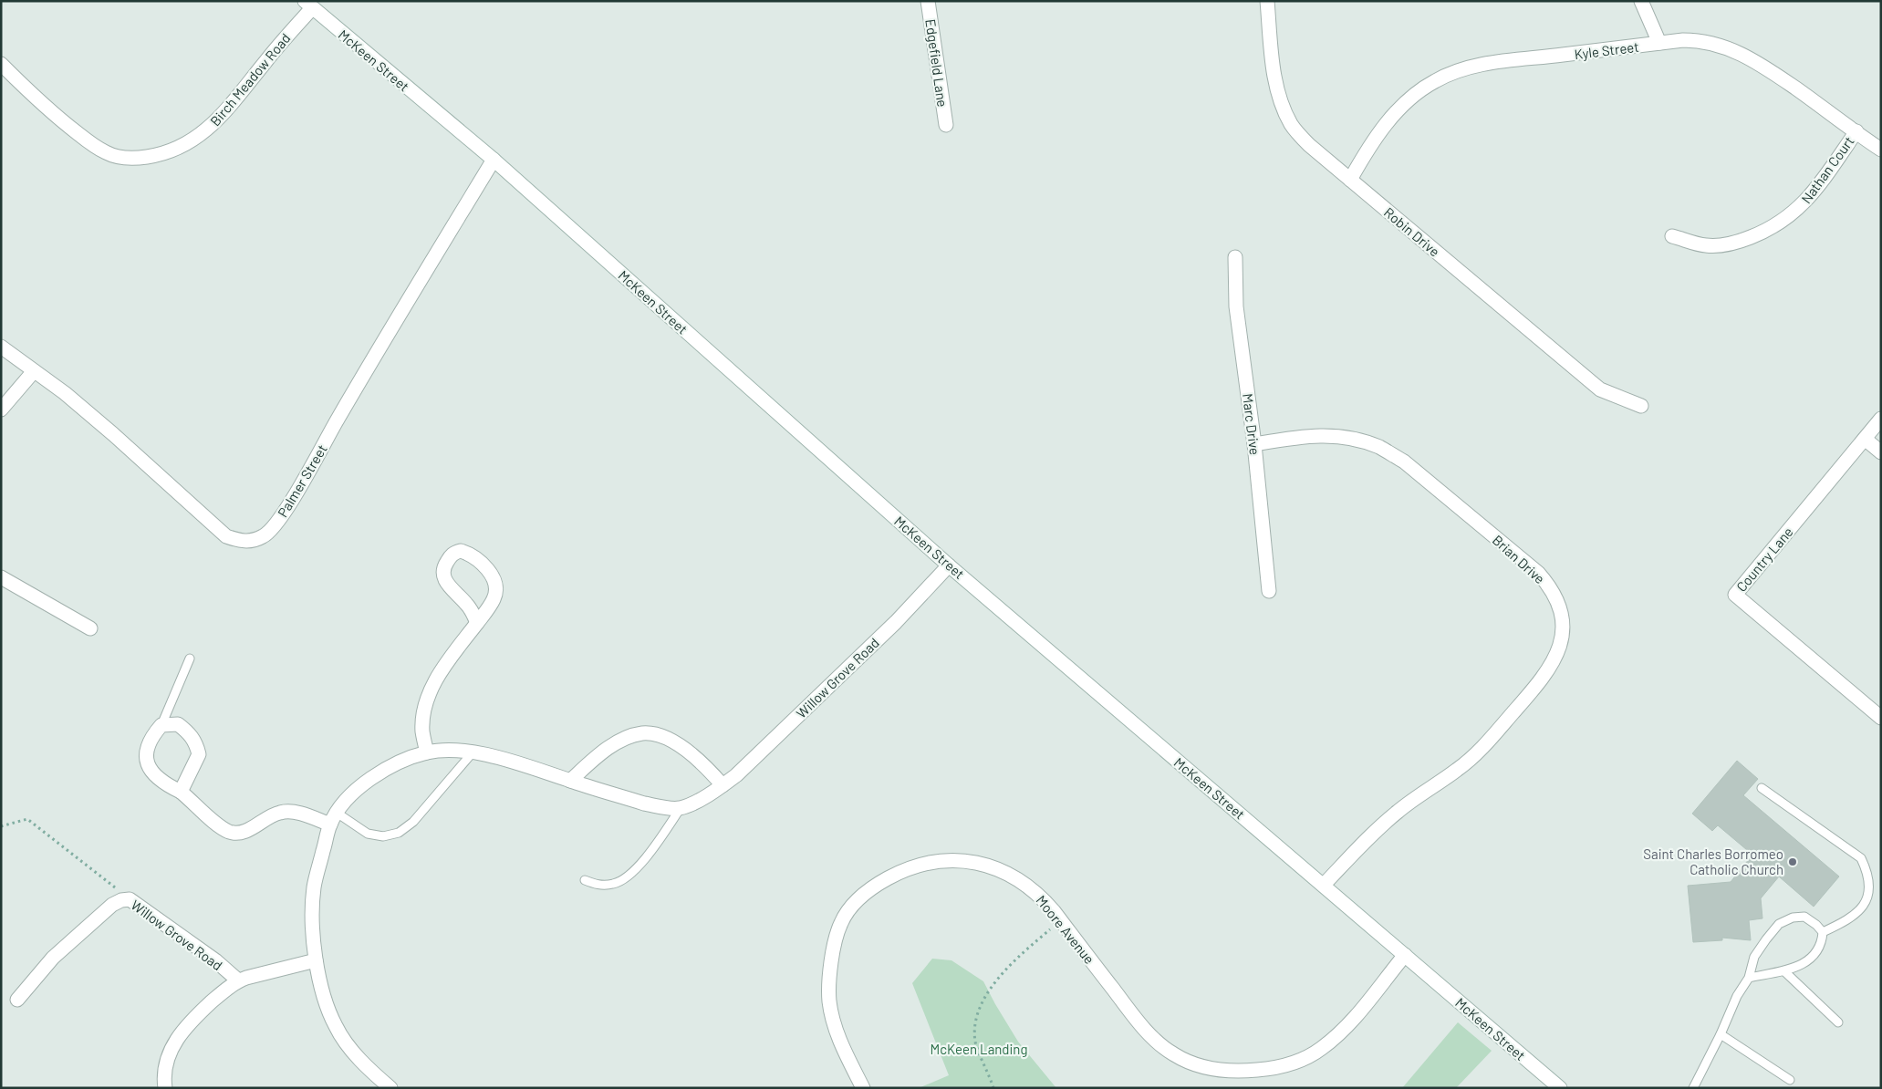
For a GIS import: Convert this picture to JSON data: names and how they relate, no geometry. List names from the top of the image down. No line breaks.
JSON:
{"streets":{"street":["Kyle Street","McKeen Street","Edgefield Lane","Birch Meadow Road","Nathan Court","Robin Drive","Marc Drive","Palmer Street","Brian Drive","Country Lane","Willow Grove Road","Moore Avenue"]},"crossings":[["Kyle Street","Nathan Court"],["Kyle Street","Robin Drive"],["McKeen Street","Birch Meadow Road"],["McKeen Street","Palmer Street"],["McKeen Street","Brian Drive"],["McKeen Street","Willow Grove Road"],["McKeen Street","Moore Avenue"],["Marc Drive","Brian Drive"]],"parks":["McKeen Landing"],"places":["Saint Charles Borromeo Catholic Church"]}
